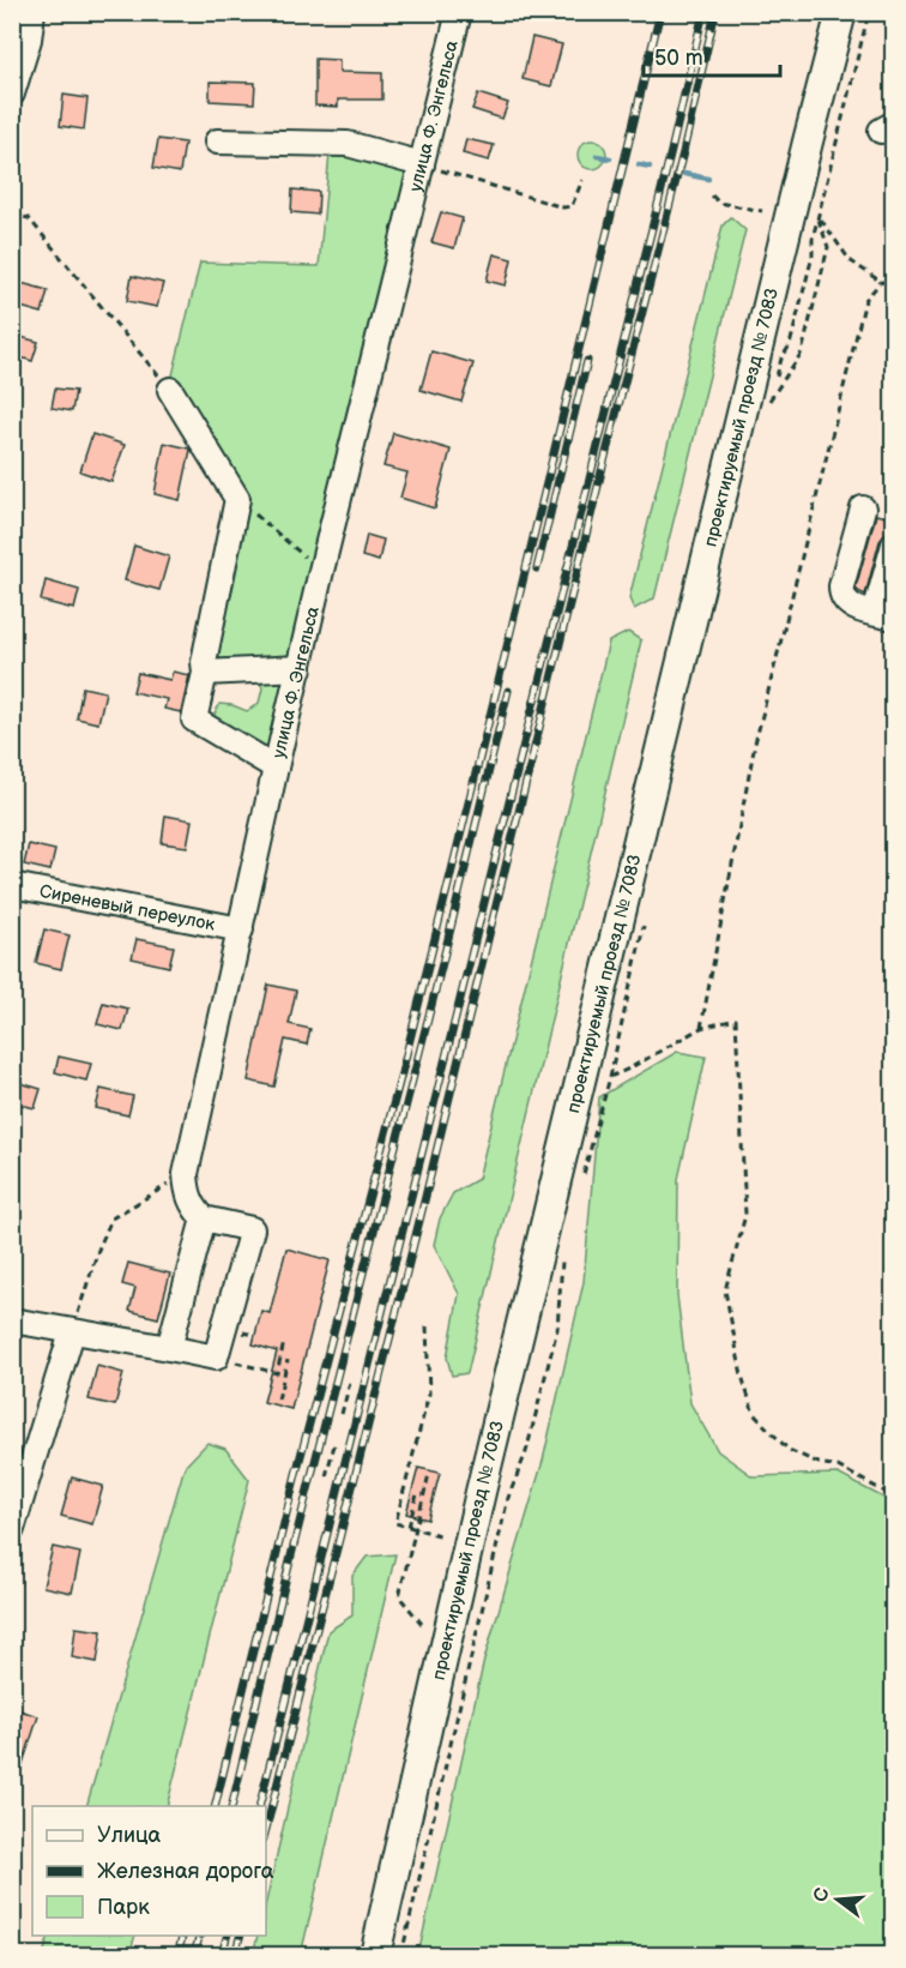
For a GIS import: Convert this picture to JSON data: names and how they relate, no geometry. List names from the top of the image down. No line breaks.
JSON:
{"streets":{"main road":["проектируемый проезд № 7083"],"street":["улица Ф. Энгельса","Сиреневый переулок"]},"crossings":[["улица Ф. Энгельса","Сиреневый переулок"]],"legend":["Улица","Железная дорога","Парк"],"scale_bar":"50 m","north":"left"}
